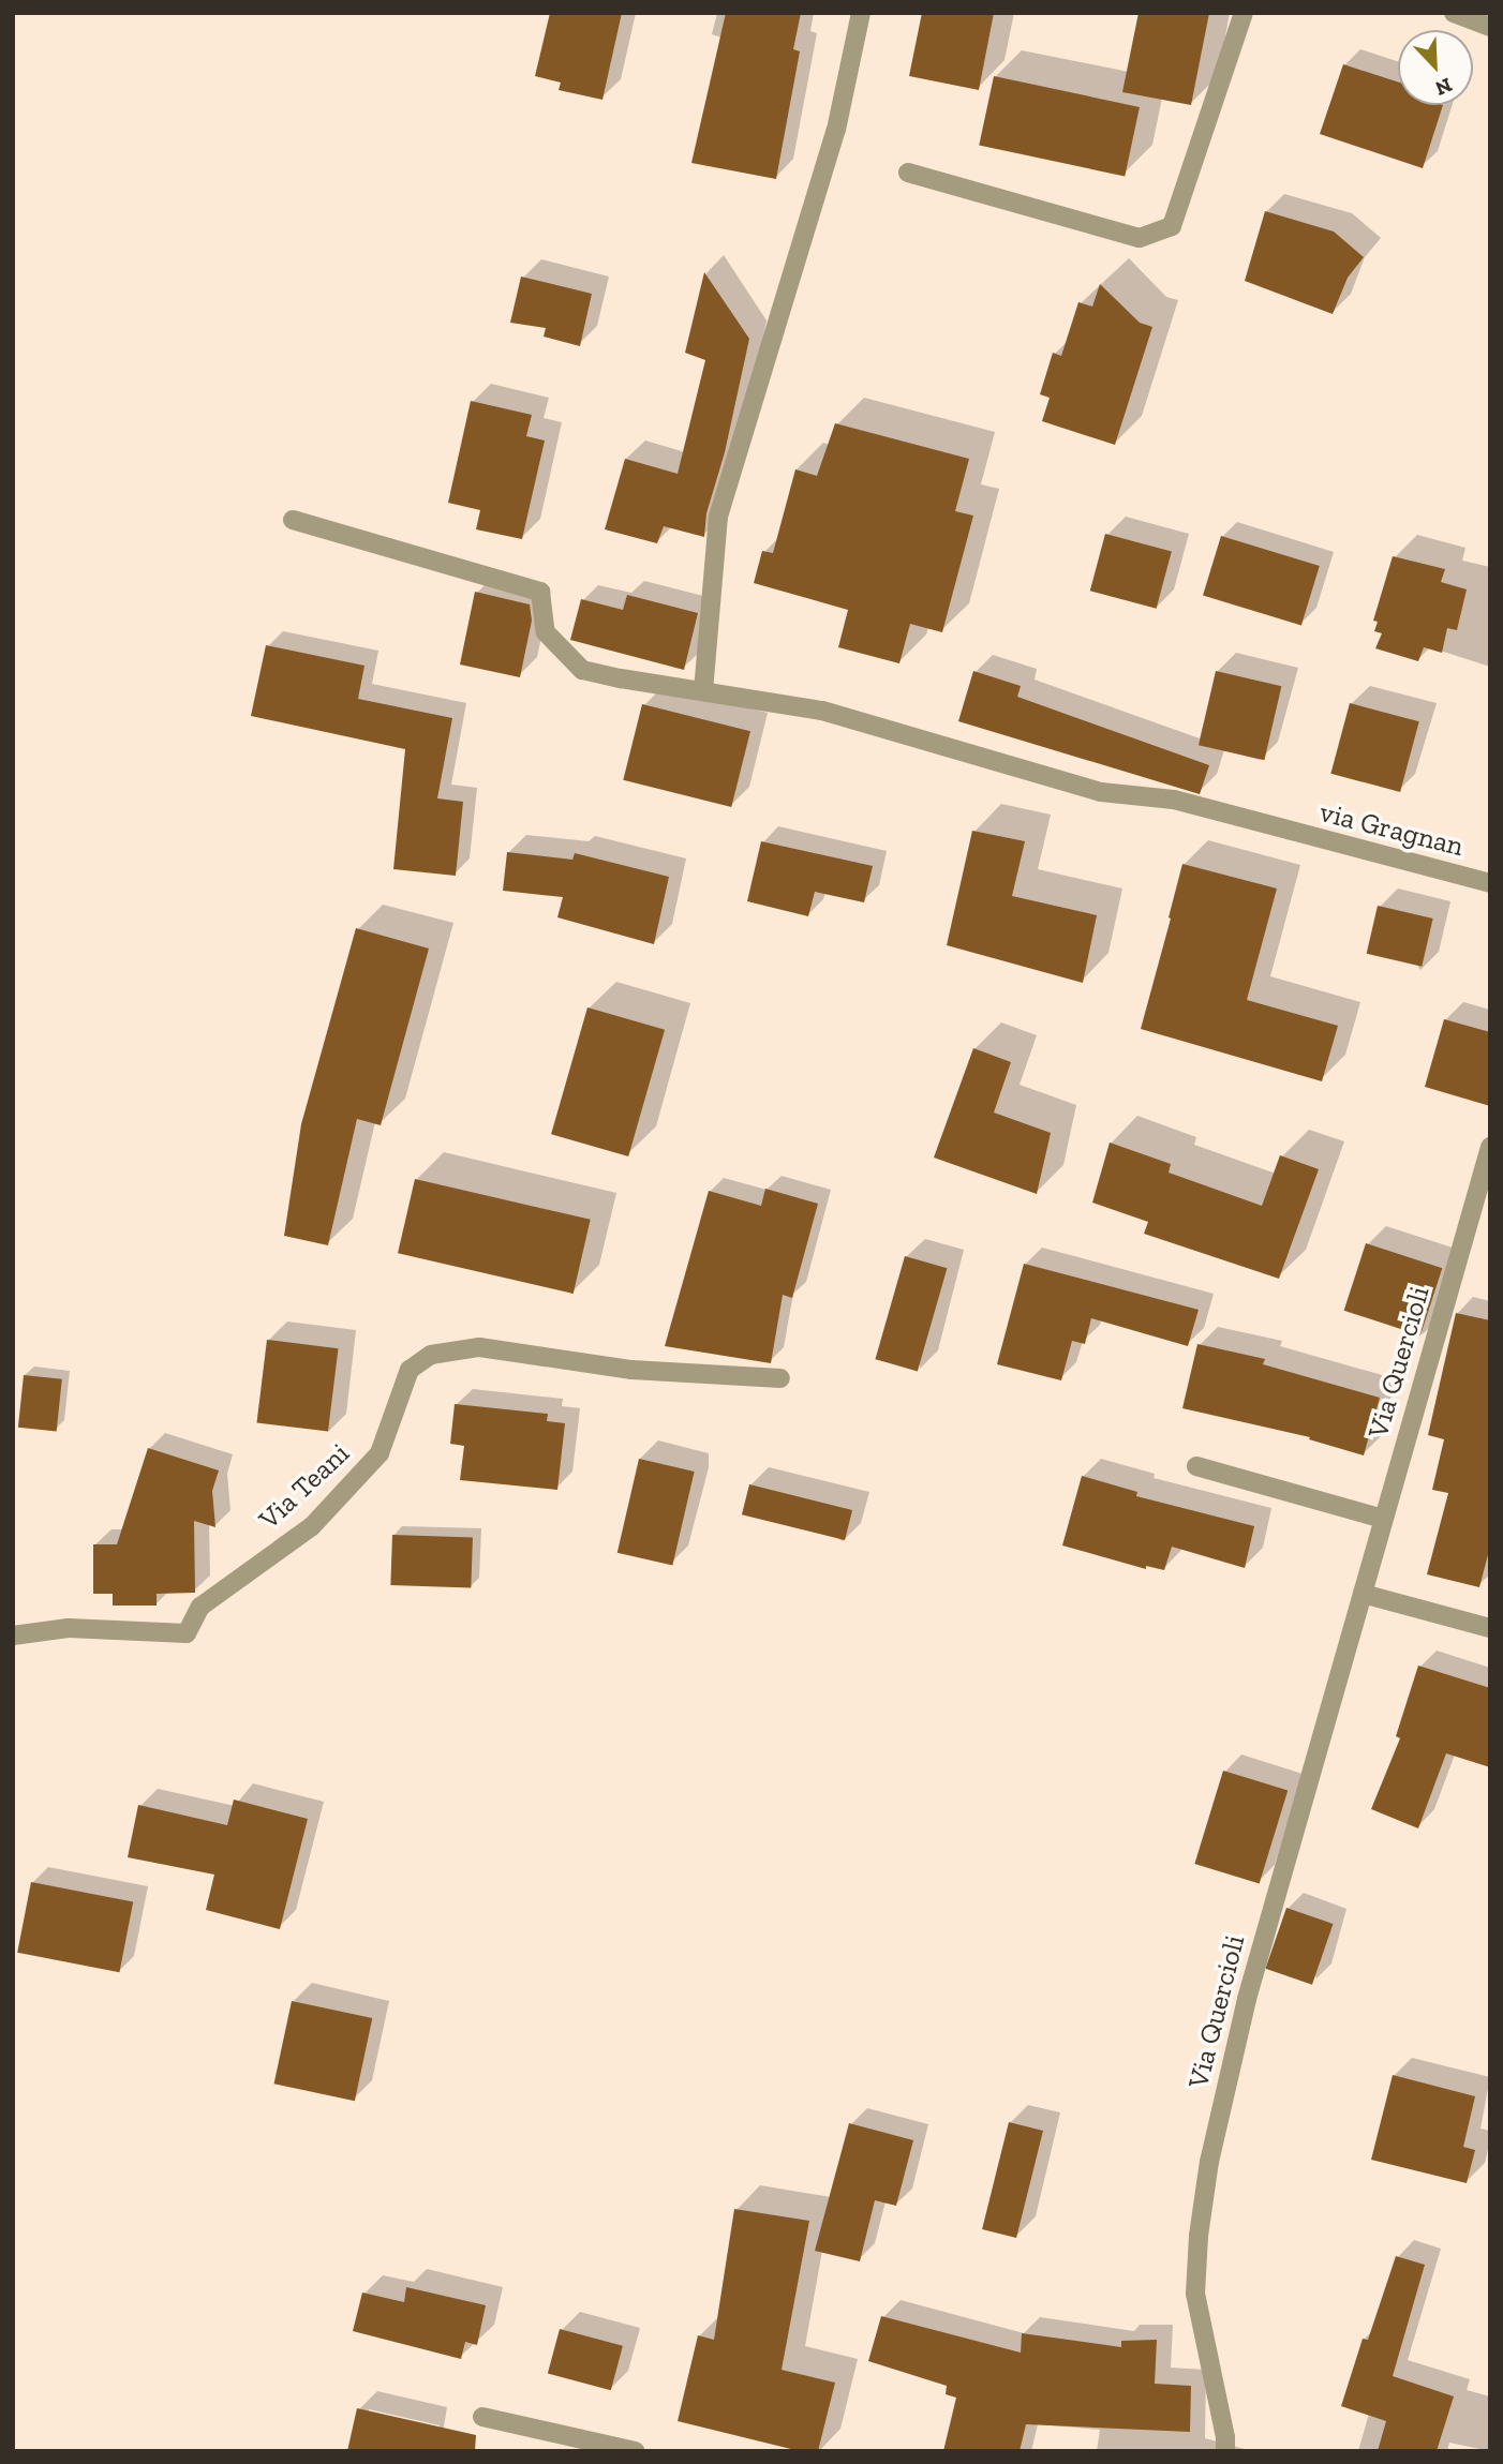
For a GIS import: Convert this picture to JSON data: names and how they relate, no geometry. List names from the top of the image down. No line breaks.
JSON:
{"streets":{"street":["via Gragnan","Via Quercioli","Via Teani"]},"north":"bottom right"}
